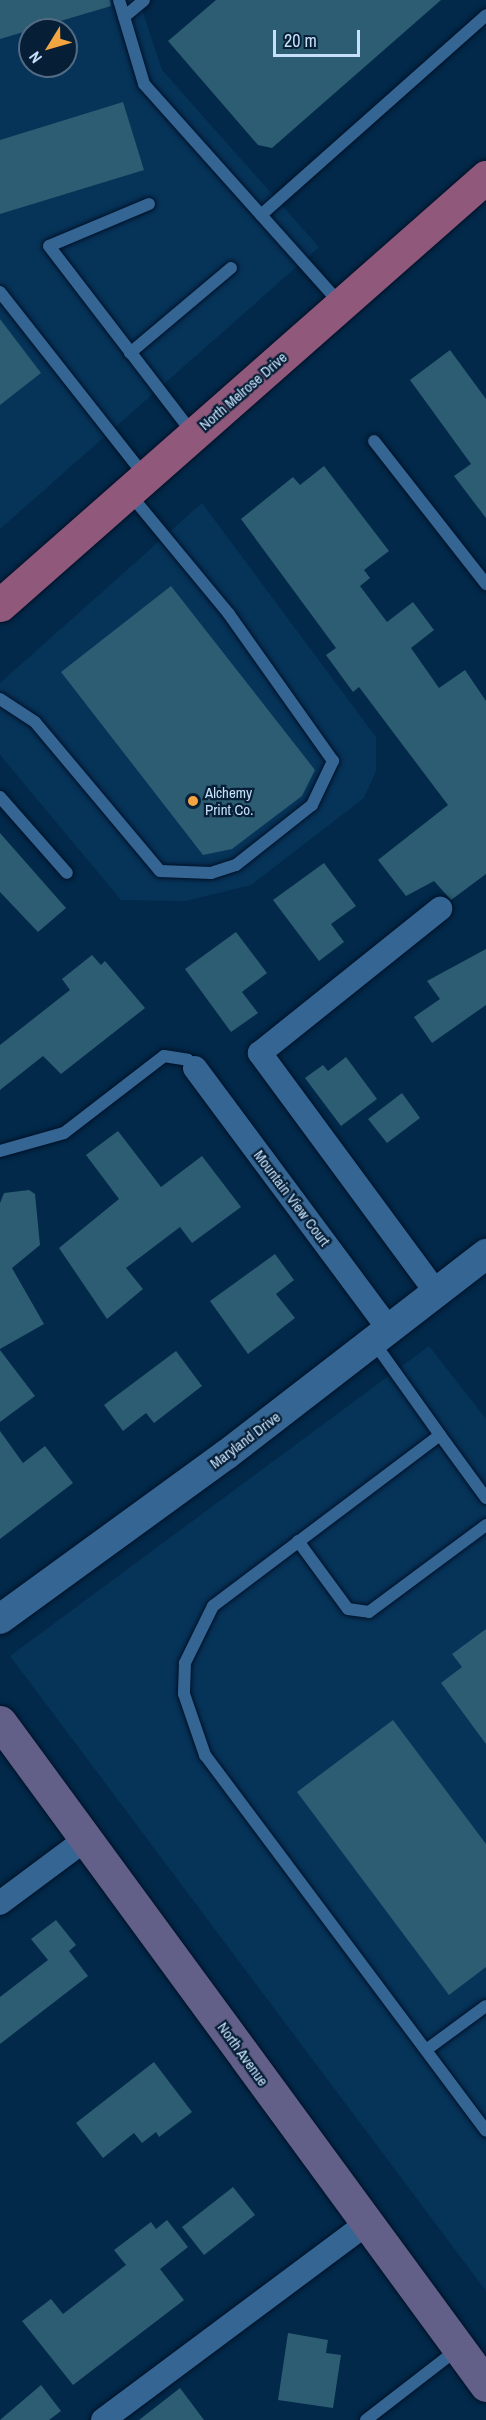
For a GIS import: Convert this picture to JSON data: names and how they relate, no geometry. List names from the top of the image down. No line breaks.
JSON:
{"streets":{"main road":["North Melrose Drive","North Avenue"],"street":["Mountain View Court","Maryland Drive"]},"crossings":[["Mountain View Court","Maryland Drive"]],"places":["Alchemy Print Co."],"scale_bar":"20 m","north":"bottom left"}
